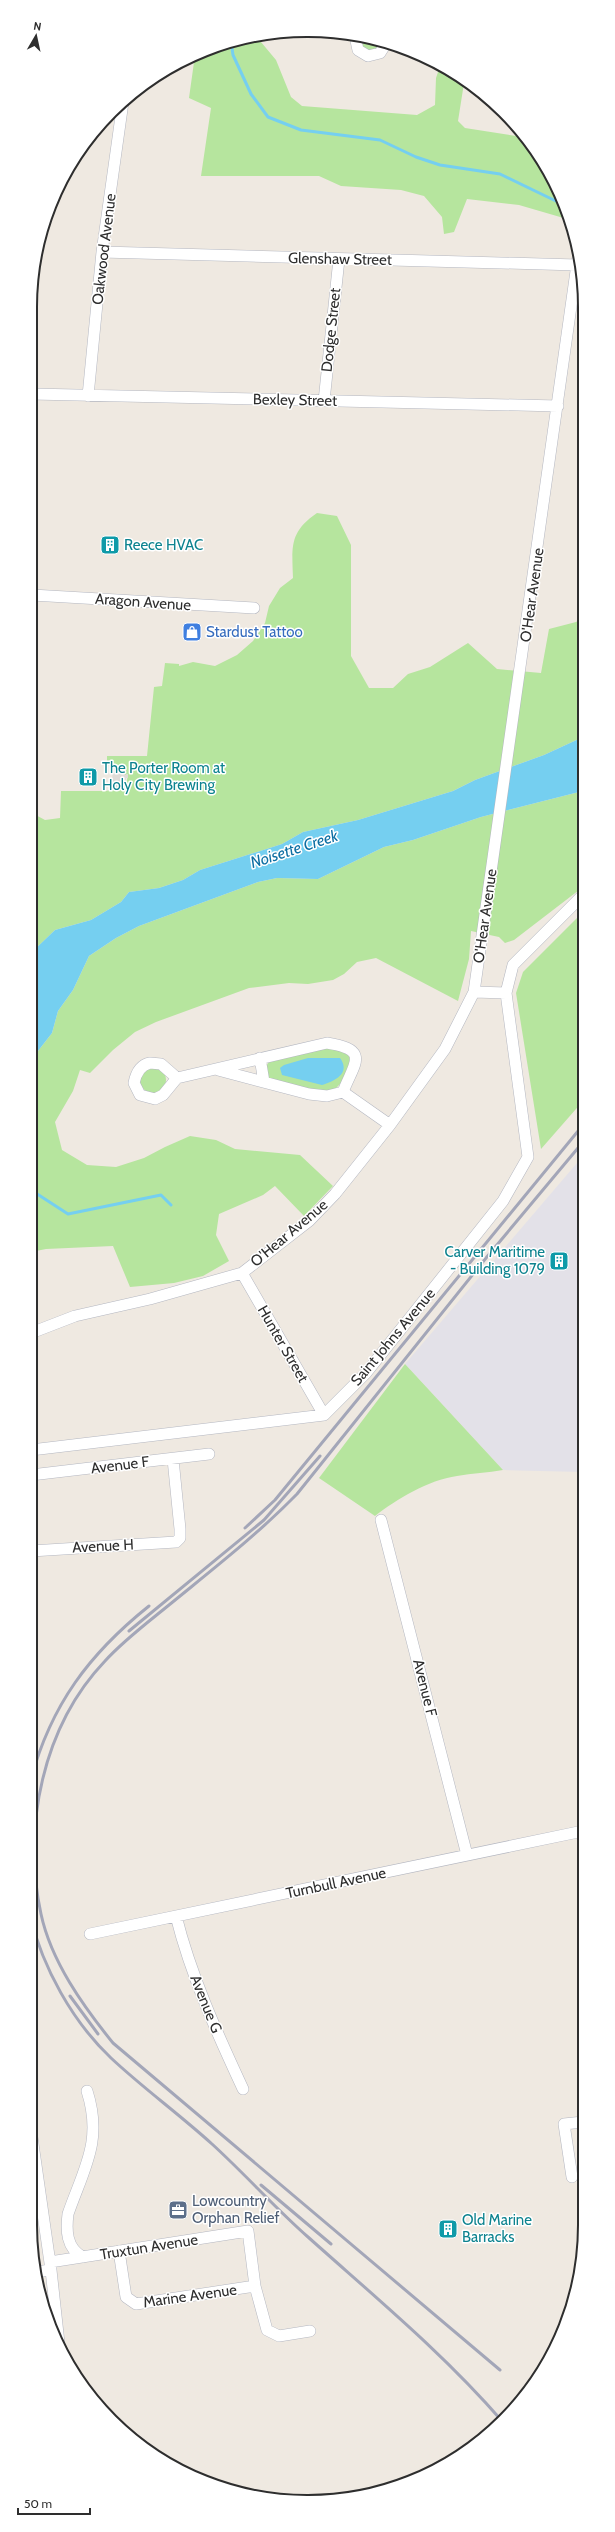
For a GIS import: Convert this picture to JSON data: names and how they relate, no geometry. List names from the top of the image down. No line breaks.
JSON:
{"streets":{"street":["Oakwood Avenue","Glenshaw Street","Dodge Street","Bexley Street","O'Hear Avenue","Aragon Avenue","Saint Johns Avenue","Hunter Street","Avenue F","Avenue H","Turnbull Avenue","Avenue G","Truxtun Avenue","Marine Avenue"]},"crossings":[["Oakwood Avenue","Glenshaw Street"],["Oakwood Avenue","Bexley Street"],["Glenshaw Street","Dodge Street"],["Dodge Street","Bexley Street"],["Bexley Street","O'Hear Avenue"],["O'Hear Avenue","Hunter Street"],["Saint Johns Avenue","Hunter Street"],["Avenue F","Avenue H"],["Avenue F","Turnbull Avenue"],["Turnbull Avenue","Avenue G"],["Truxtun Avenue","Marine Avenue"]],"water":["Noisette Creek"],"places":{"building":["Reece HVAC","The Porter Room at Holy City Brewing","Carver Maritime - Building 1079","Old Marine Barracks"],"shop":["Stardust Tattoo"],"office":["Lowcountry Orphan Relief"]},"scale_bar":"50 m","north":"top"}
